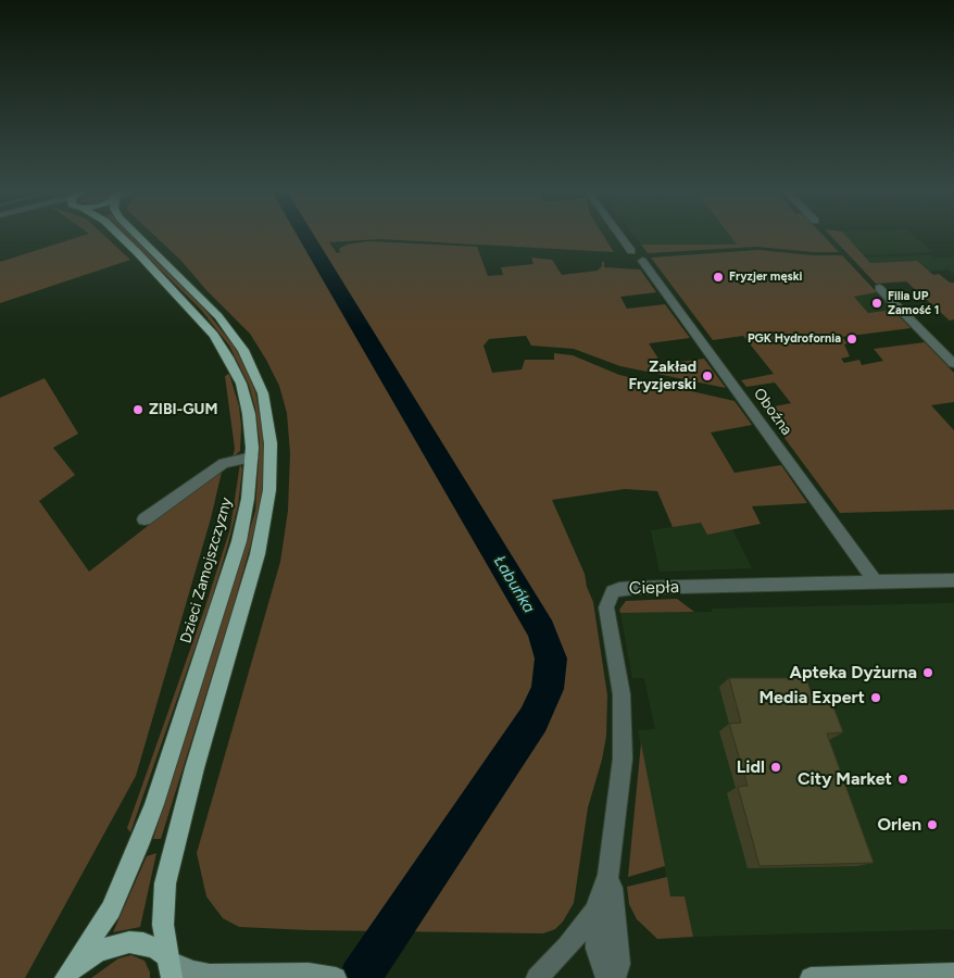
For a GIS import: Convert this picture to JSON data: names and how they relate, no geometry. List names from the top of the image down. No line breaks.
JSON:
{"streets":{"main road":["Dzieci Zamojszczyzny"],"street":["Oboźna","Ciepła"]},"crossings":[["Oboźna","Ciepła"]],"water":["Łabuńka"],"places":["Fryzjer męski","Filia UP Zamość 1","PGK Hydrofornia","Zakład Fryzjerski","ZIBI-GUM","Apteka Dyżurna","Media Expert","Lidl","City Market","Orlen"]}
